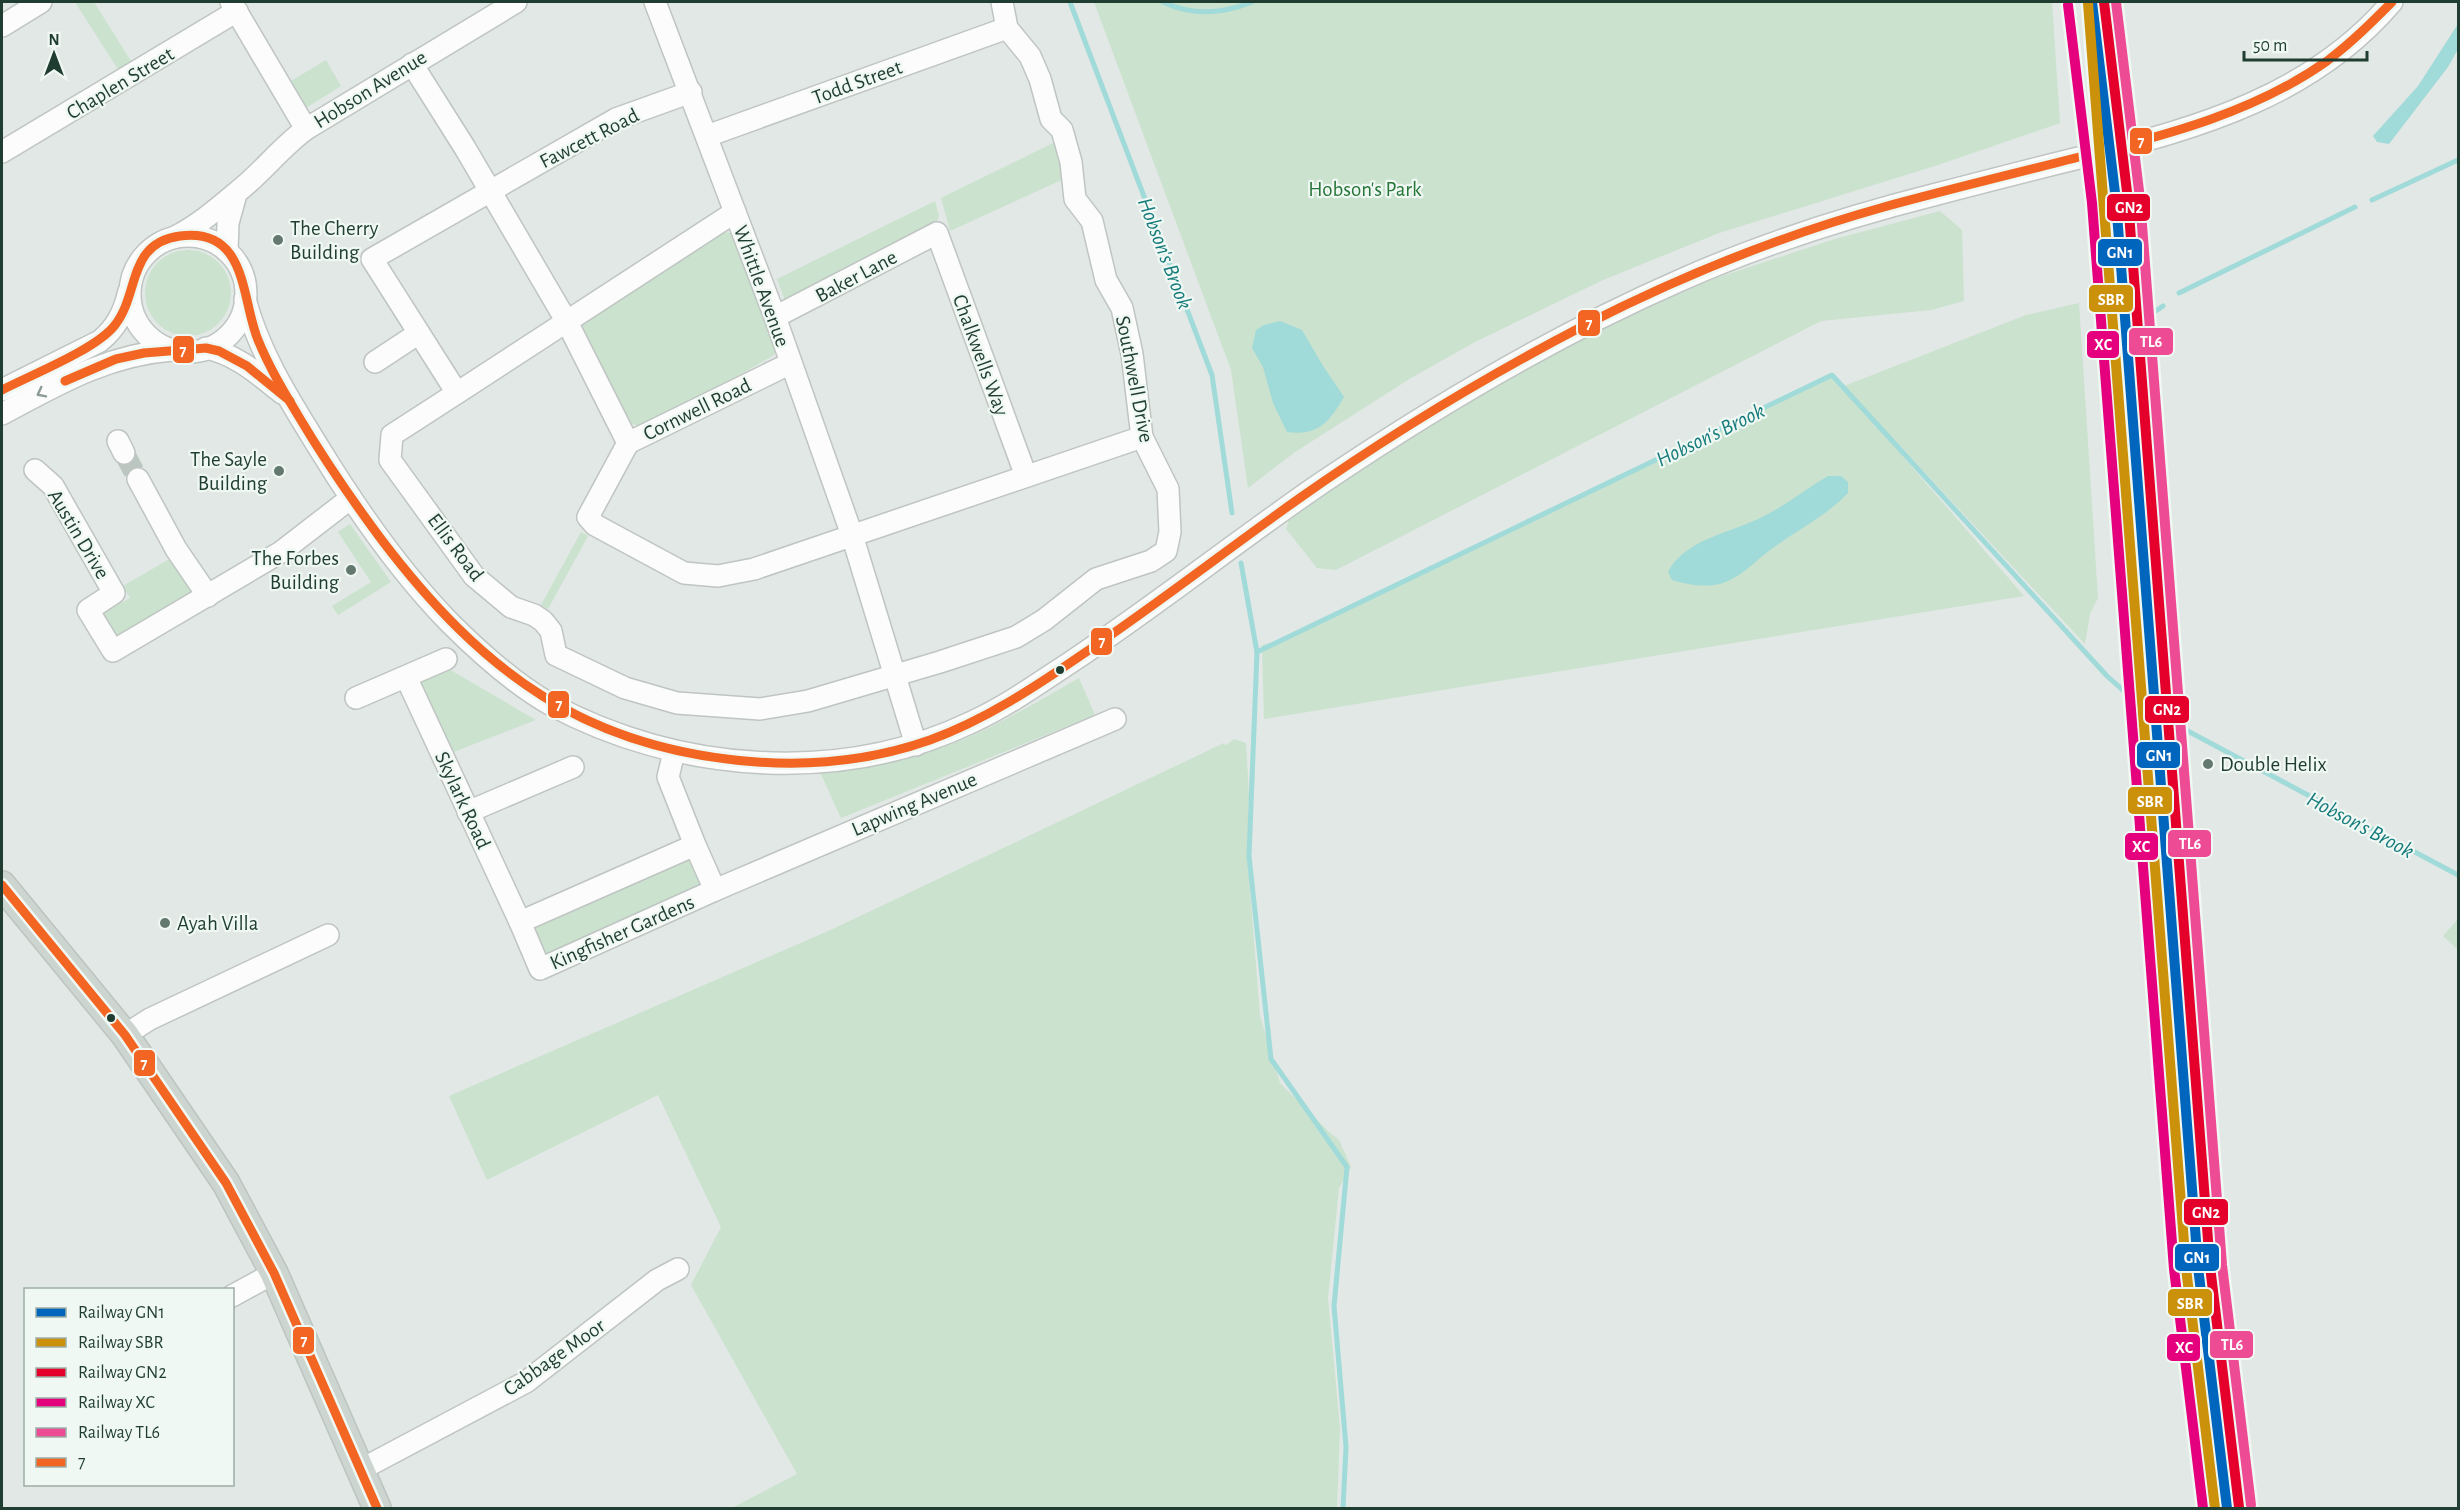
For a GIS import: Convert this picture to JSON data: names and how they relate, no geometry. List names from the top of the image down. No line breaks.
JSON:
{"streets":{"street":["Todd Street","Chaplen Street","Hobson Avenue","Fawcett Road","Baker Lane","Whittle Avenue","Chalkwells Way","Southwell Drive","Cornwell Road","Austin Drive","Ellis Road","Skylark Road","Lapwing Avenue","Kingfisher Gardens","Cabbage Moor"]},"crossings":[["Todd Street","Whittle Avenue"],["Todd Street","Southwell Drive"],["Hobson Avenue","Cornwell Road"],["Fawcett Road","Whittle Avenue"],["Fawcett Road","Cornwell Road"],["Baker Lane","Whittle Avenue"],["Baker Lane","Chalkwells Way"],["Whittle Avenue","Southwell Drive"],["Whittle Avenue","Cornwell Road"],["Whittle Avenue","Ellis Road"],["Southwell Drive","Ellis Road"],["Skylark Road","Kingfisher Gardens"],["Lapwing Avenue","Kingfisher Gardens"]],"water":["Hobson's Brook"],"parks":["Hobson's Park"],"places":["The Cherry Building","The Sayle Building","The Forbes Building","Double Helix","Ayah Villa"],"lines":["rail line GN1","rail line GN2","rail line TL6","transit line 7","rail line SBR","rail line XC"],"legend":["Railway GN1","Railway SBR","Railway GN2","Railway XC","Railway TL6","7"],"scale_bar":"50 m","north":"top"}
